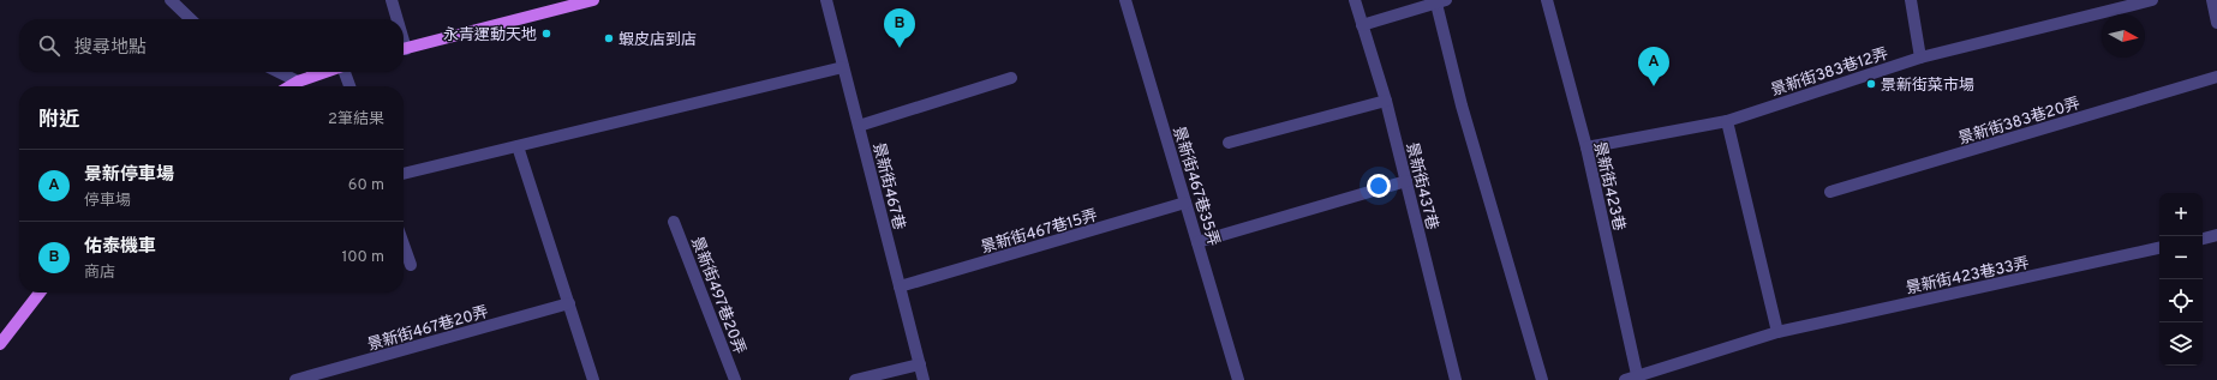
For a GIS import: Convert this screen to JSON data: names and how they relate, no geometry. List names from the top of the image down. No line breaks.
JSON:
{"streets":{"street":["景新街383巷12弄","景新街383巷20弄","景新街467巷","景新街467巷35弄","景新街437巷","景新街423巷","景新街467巷15弄","景新街423巷33弄","景新街497巷20弄","景新街467巷20弄"]},"crossings":[["景新街383巷12弄","景新街423巷"],["景新街467巷","景新街467巷15弄"],["景新街467巷35弄","景新街467巷15弄"],["景新街423巷","景新街423巷33弄"]],"places":["永青運動天地","蝦皮店到店","景新街菜市場"],"north":"right","page":{"pins":["B","A"],"search":"搜尋地點","heading":["附近","2筆結果"],"list":[{"mark":"A","name":"景新停車場","note":"停車場","value":"60 m"},{"mark":"B","name":"佑泰機車","note":"商店","value":"100 m"}],"map_buttons":["+","−"]}}
